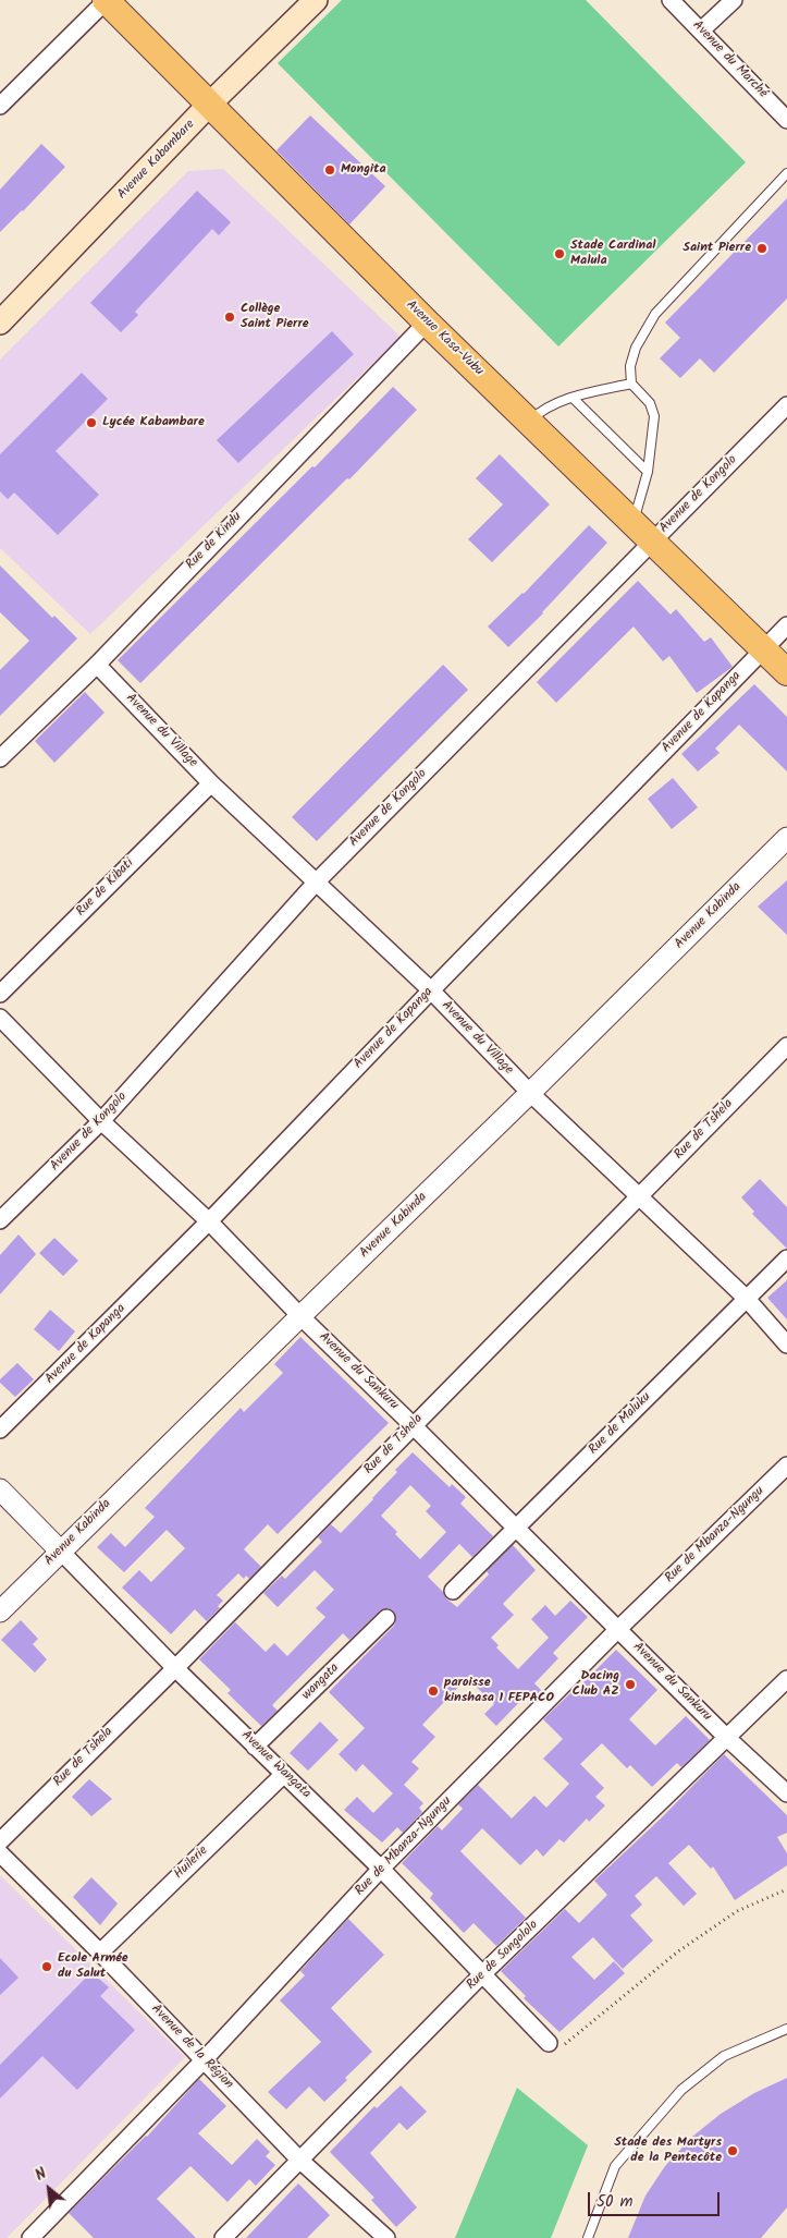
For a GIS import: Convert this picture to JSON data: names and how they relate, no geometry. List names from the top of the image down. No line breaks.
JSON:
{"streets":{"main road":["Avenue Kabambare","Avenue Kasa-Vubu"],"street":["Avenue du Marché","Avenue de Kongolo","Rue de Kindu","Avenue de Kapanga","Avenue du Village","Rue de Kibati","Avenue Kabinda","Rue de Tshela","Avenue du Sankuru","Rue de Maluku","Rue de Mbanza-Ngungu","wangata","Avenue Wangata","Huilerie","Rue de Songololo","Avenue de la Région"]},"crossings":[["Avenue Kabambare","Avenue Kasa-Vubu"],["Avenue Kasa-Vubu","Avenue de Kongolo"],["Avenue Kasa-Vubu","Rue de Kindu"],["Avenue Kasa-Vubu","Avenue de Kapanga"],["Avenue de Kongolo","Avenue du Village"],["Avenue de Kongolo","Avenue du Sankuru"],["Rue de Kindu","Avenue du Village"],["Avenue de Kapanga","Avenue du Village"],["Avenue de Kapanga","Avenue du Sankuru"],["Avenue du Village","Rue de Kibati"],["Avenue du Village","Avenue Kabinda"],["Avenue du Village","Rue de Tshela"],["Avenue du Village","Rue de Maluku"],["Avenue Kabinda","Avenue du Sankuru"],["Avenue Kabinda","Avenue Wangata"],["Rue de Tshela","Avenue du Sankuru"],["Rue de Tshela","Avenue Wangata"],["Avenue du Sankuru","Rue de Maluku"],["Avenue du Sankuru","Rue de Mbanza-Ngungu"],["Avenue du Sankuru","Rue de Songololo"],["Rue de Mbanza-Ngungu","Avenue Wangata"],["Rue de Mbanza-Ngungu","Avenue de la Région"],["wangata","Avenue Wangata"],["Avenue Wangata","Huilerie"],["Avenue Wangata","Rue de Songololo"],["Huilerie","Avenue de la Région"],["Rue de Songololo","Avenue de la Région"]],"places":["Mongita","Saint Pierre","Stade Cardinal Malula","Collège Saint Pierre","Lycée Kabambare","Dacing Club AZ","paroisse kinshasa 1 FEPACO","Ecole Armée du Salut","Stade des Martyrs de la Pentecôte"],"scale_bar":"50 m","north":"top left"}
